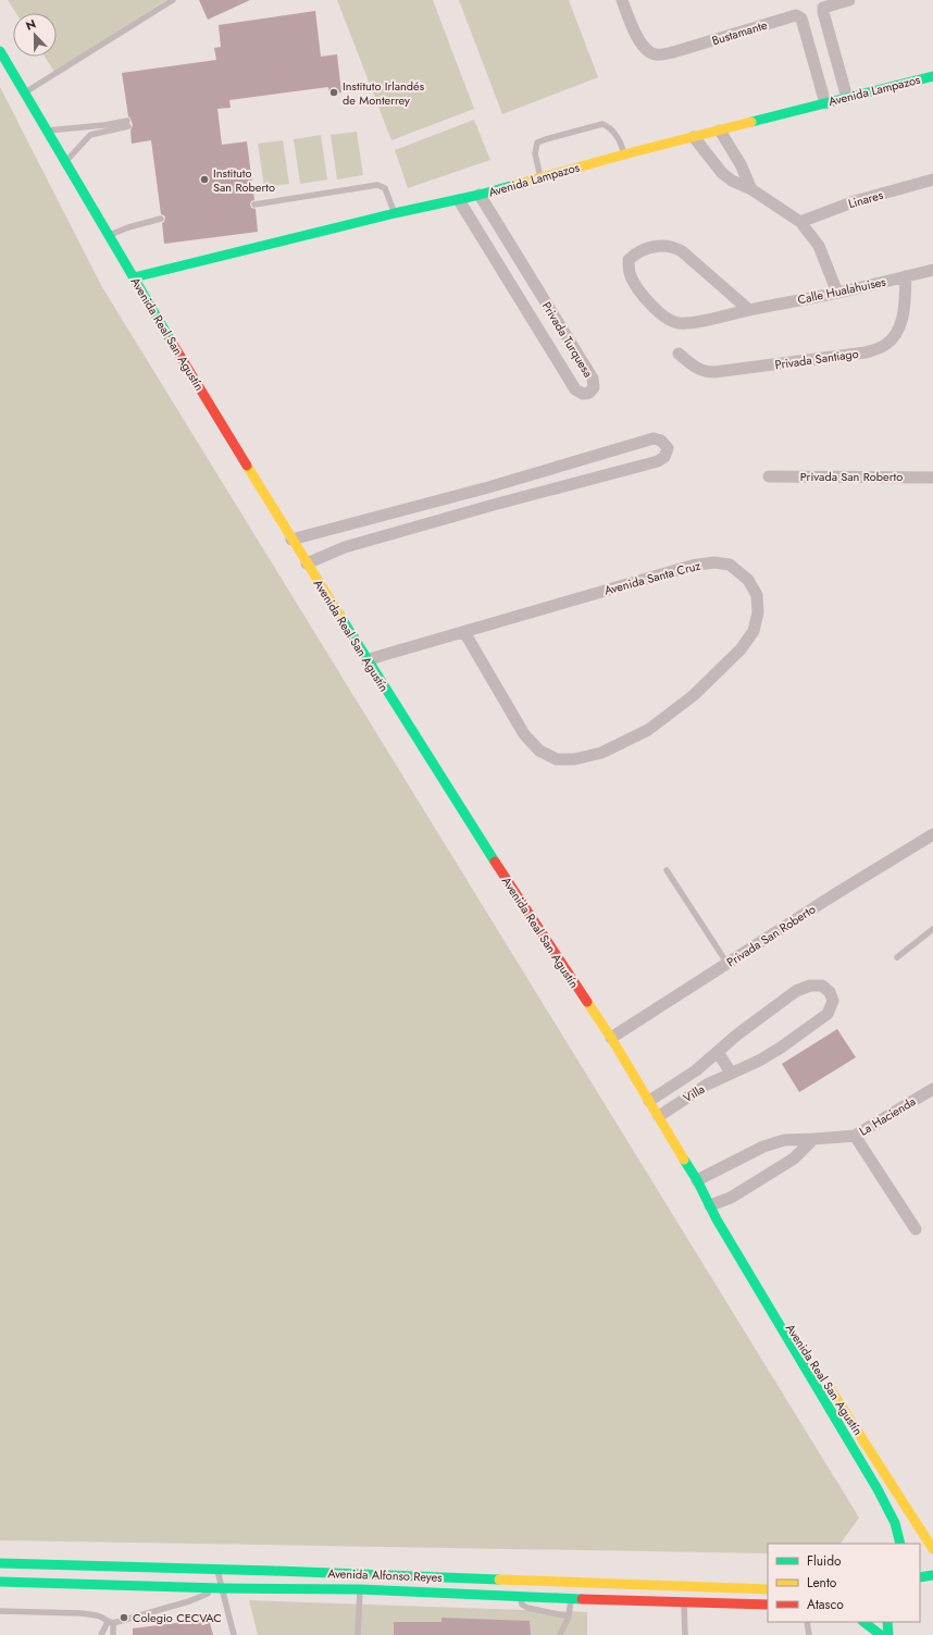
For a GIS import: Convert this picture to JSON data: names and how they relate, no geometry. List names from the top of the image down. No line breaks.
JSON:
{"streets":{"main road":["Avenida Lampazos","Avenida Real San Agustín","Avenida Alfonso Reyes"],"street":["Bustamante","Linares","Calle Hualahuises","Privada Turquesa","Privada Santiago","Privada San Roberto","Avenida Santa Cruz","Villa","La Hacienda"]},"crossings":[["Bustamante","Avenida Lampazos"],["Avenida Lampazos","Avenida Real San Agustín"],["Avenida Lampazos","Privada Turquesa"],["Calle Hualahuises","Privada Santiago"],["Avenida Real San Agustín","Privada San Roberto"],["Avenida Real San Agustín","Avenida Santa Cruz"],["Avenida Real San Agustín","Villa"],["Avenida Real San Agustín","La Hacienda"]],"places":["Instituto Irlandés de Monterrey","Instituto San Roberto","Colegio CECVAC"],"legend":["Fluido","Lento","Atasco"],"north":"top"}
